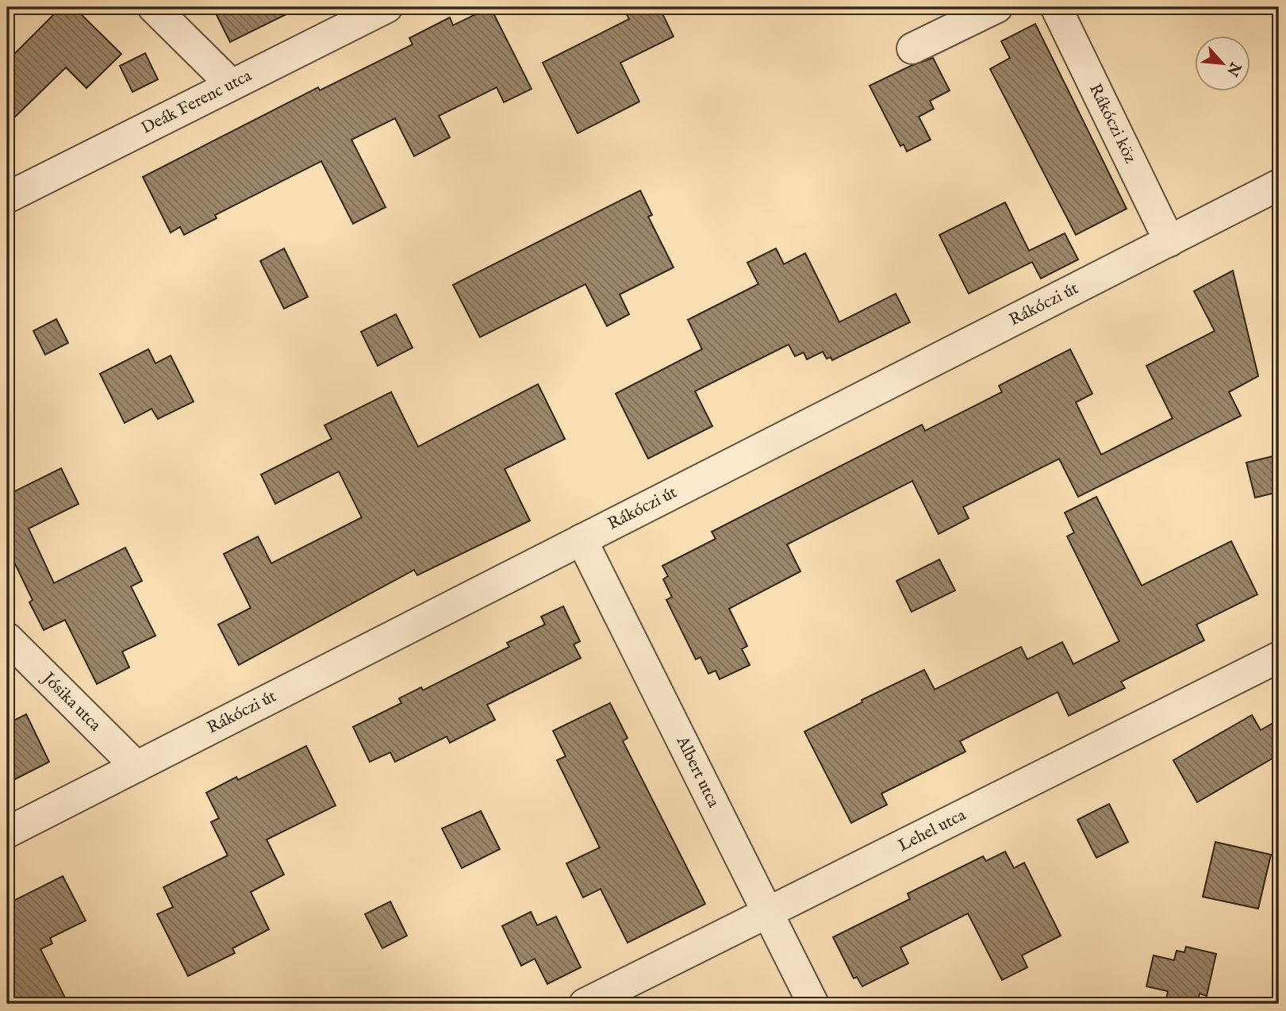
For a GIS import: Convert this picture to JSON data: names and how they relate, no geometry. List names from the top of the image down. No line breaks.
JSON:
{"streets":{"street":["Deák Ferenc utca","Rákóczi köz","Rákóczi út","Jósika utca","Albert utca","Lehel utca"]},"crossings":[["Rákóczi köz","Rákóczi út"],["Rákóczi út","Jósika utca"],["Rákóczi út","Albert utca"],["Albert utca","Lehel utca"]],"north":"bottom right"}
